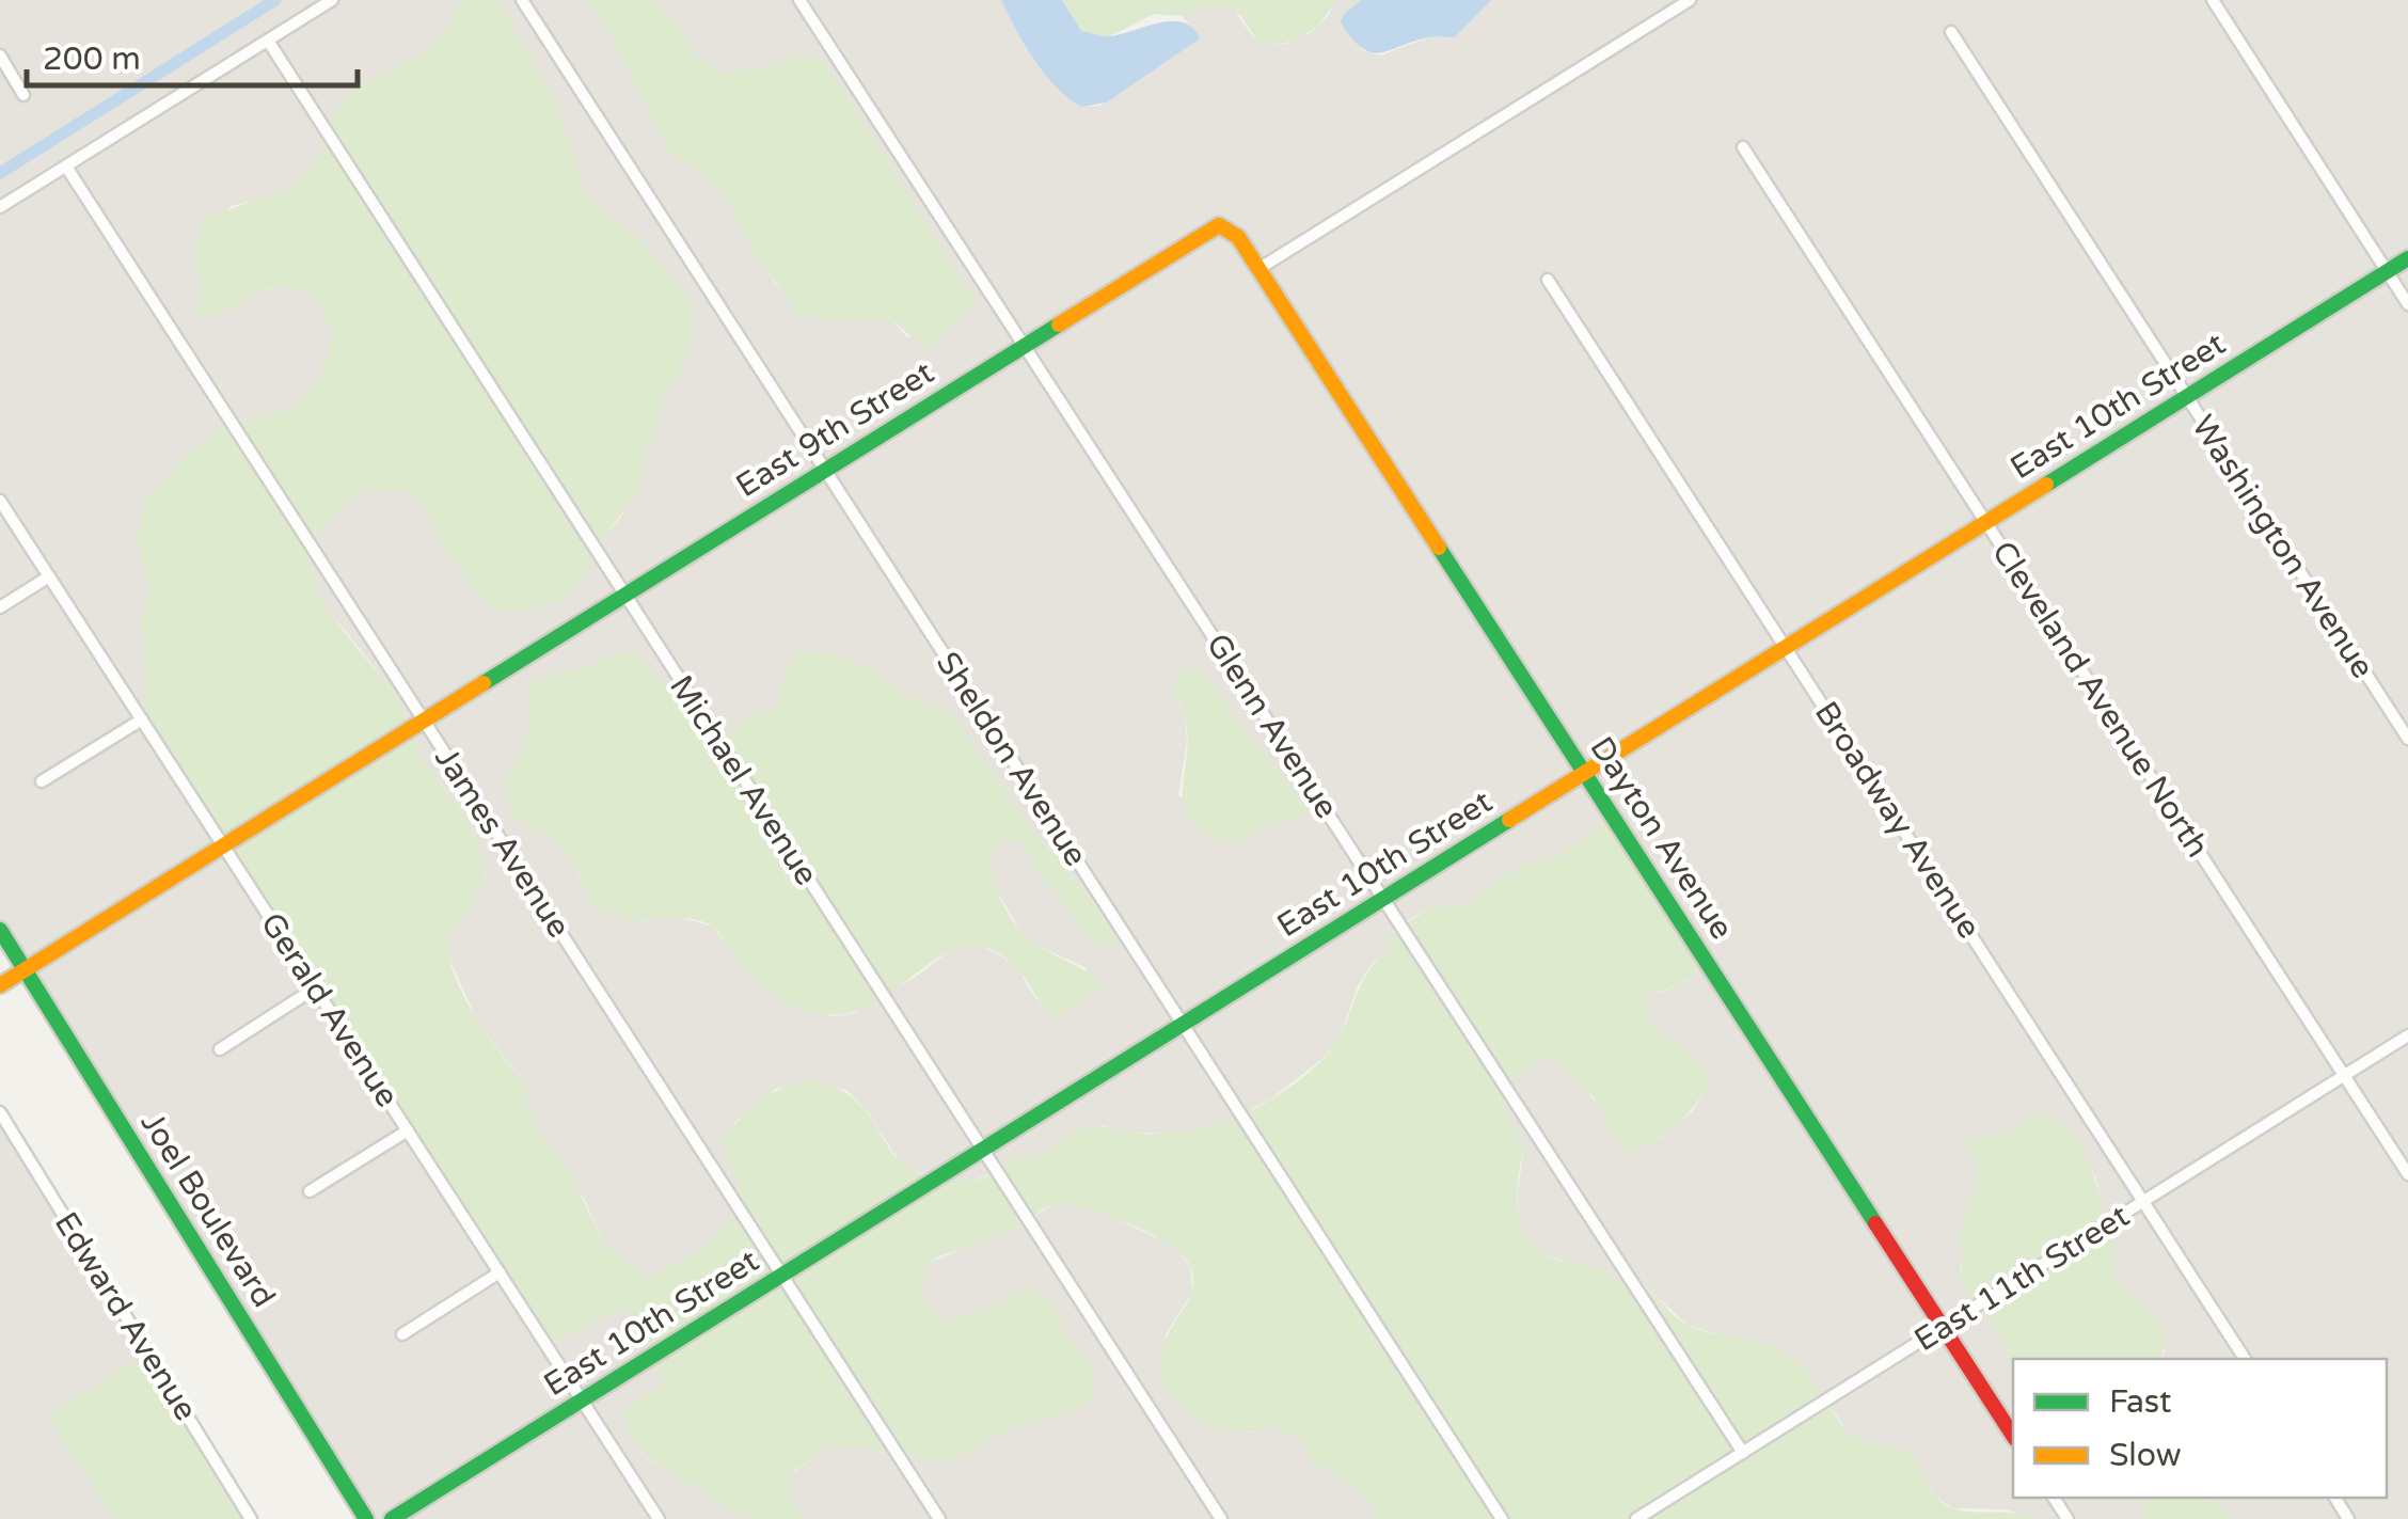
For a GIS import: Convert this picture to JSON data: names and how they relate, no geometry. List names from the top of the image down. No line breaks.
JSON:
{"streets":{"street":["East 10th Street","East 9th Street","Washington Avenue","Cleveland Avenue North","Glenn Avenue","Sheldon Avenue","Michael Avenue","Broadway Avenue","Dayton Avenue","James Avenue","Gerald Avenue","Joel Boulevard","East 11th Street","Edward Avenue"]},"crossings":[["East 10th Street","Washington Avenue"],["East 10th Street","Cleveland Avenue North"],["East 10th Street","Glenn Avenue"],["East 10th Street","Sheldon Avenue"],["East 10th Street","Michael Avenue"],["East 10th Street","Broadway Avenue"],["East 10th Street","Dayton Avenue"],["East 10th Street","James Avenue"],["East 10th Street","Gerald Avenue"],["East 9th Street","Glenn Avenue"],["East 9th Street","Sheldon Avenue"],["East 9th Street","Michael Avenue"],["East 9th Street","Dayton Avenue"],["East 9th Street","James Avenue"],["East 9th Street","Gerald Avenue"],["East 9th Street","Joel Boulevard"],["Cleveland Avenue North","East 11th Street"],["Glenn Avenue","East 11th Street"],["Broadway Avenue","East 11th Street"],["Dayton Avenue","East 11th Street"]],"legend":["Fast","Slow"],"scale_bar":"200 m"}
